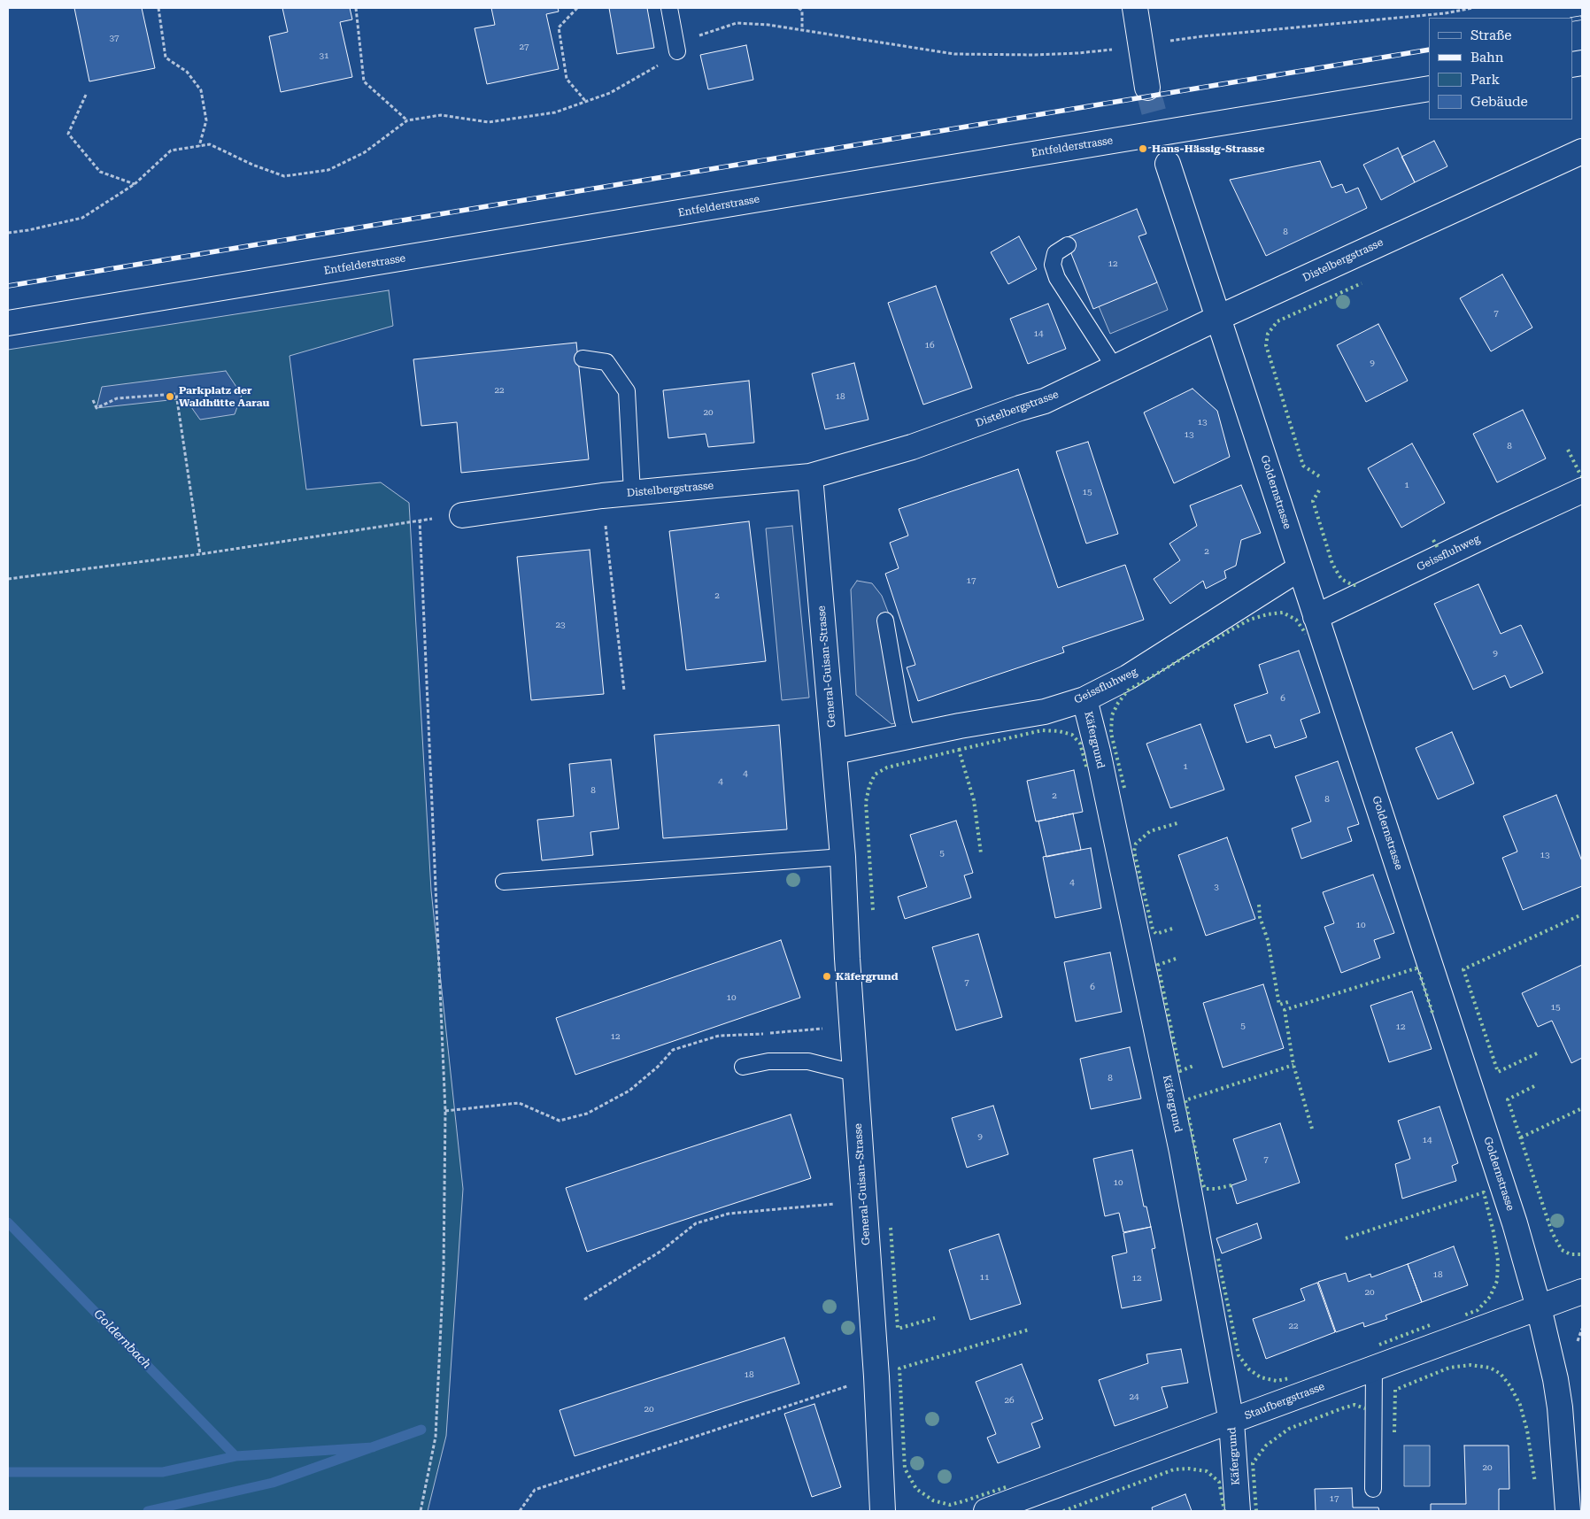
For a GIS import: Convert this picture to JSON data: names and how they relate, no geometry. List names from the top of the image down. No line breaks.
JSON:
{"streets":{"street":["Entfelderstrasse","Distelbergstrasse","Goldernstrasse","Geissfluhweg","General-Guisan-Strasse","Käfergrund","Staufbergstrasse"]},"crossings":[["Distelbergstrasse","Goldernstrasse"],["Distelbergstrasse","General-Guisan-Strasse"],["Goldernstrasse","Geissfluhweg"],["Goldernstrasse","Staufbergstrasse"],["Geissfluhweg","General-Guisan-Strasse"],["Geissfluhweg","Käfergrund"],["Käfergrund","Staufbergstrasse"]],"water":["Goldernbach"],"places":["Hans-Hässig-Strasse","Parkplatz der Waldhütte Aarau","Käfergrund"],"house_numbers":["37","27","31","8","12","7","14","16","9","22","18","20","13","13","8","1","15","2","17","2","23","9","6","1","4","4","8","2","8","5","13","4","3","10","7","6","10","15","5","12","12","8","9","14","7","10","18","11","12","20","22","18","24","26","20","20","17"],"legend":["Straße","Bahn","Park","Gebäude"]}
